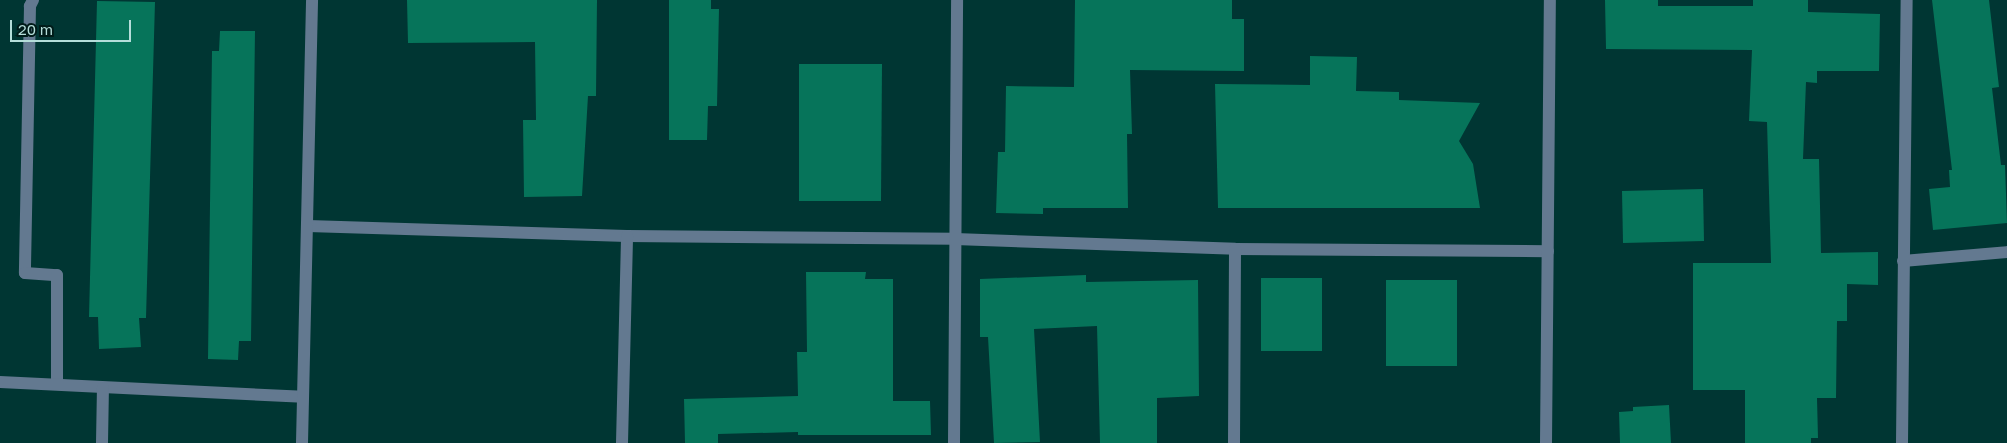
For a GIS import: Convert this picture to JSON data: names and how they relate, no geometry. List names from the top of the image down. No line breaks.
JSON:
{"scale_bar":"20 m"}
